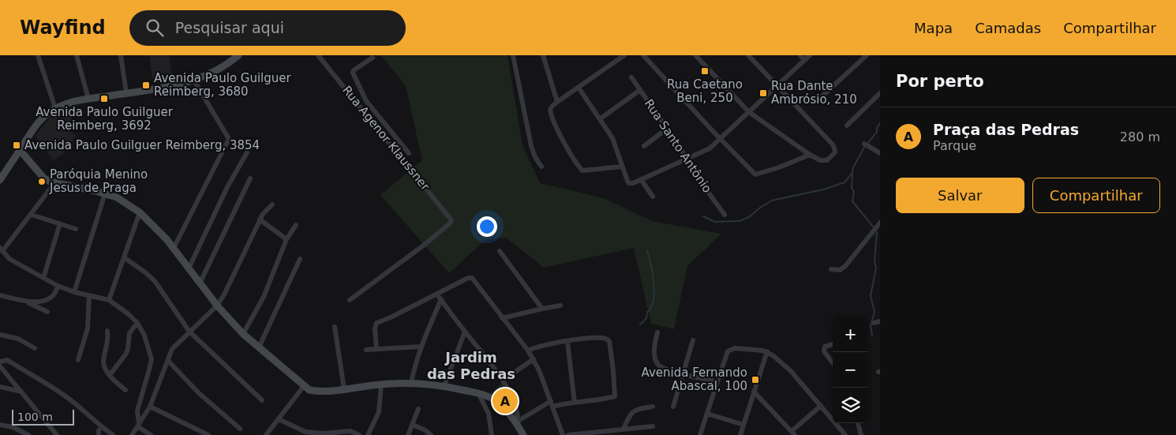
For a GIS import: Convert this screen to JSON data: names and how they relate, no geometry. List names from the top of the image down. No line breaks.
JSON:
{"streets":{"street":["Rua Agenor Klaussner","Rua Santo Antônio"]},"districts":["Jardim das Pedras"],"places":{"transit":["Rua Caetano Beni, 250","Avenida Paulo Guilguer Reimberg, 3680","Rua Dante Ambrósio, 210","Avenida Paulo Guilguer Reimberg, 3692","Avenida Paulo Guilguer Reimberg, 3854","Avenida Fernando Abascal, 100"],"other":["Paróquia Menino Jesus de Praga"]},"scale_bar":"100 m","page":{"header":"Wayfind","search":"Pesquisar aqui","nav":["Mapa","Camadas","Compartilhar"],"heading":"Por perto","list":[{"mark":"A","name":"Praça das Pedras","note":"Parque","value":"280 m"}],"buttons":["Salvar","Compartilhar"],"map_buttons":["+","−"],"pins":"A","scale":"100 m"}}
